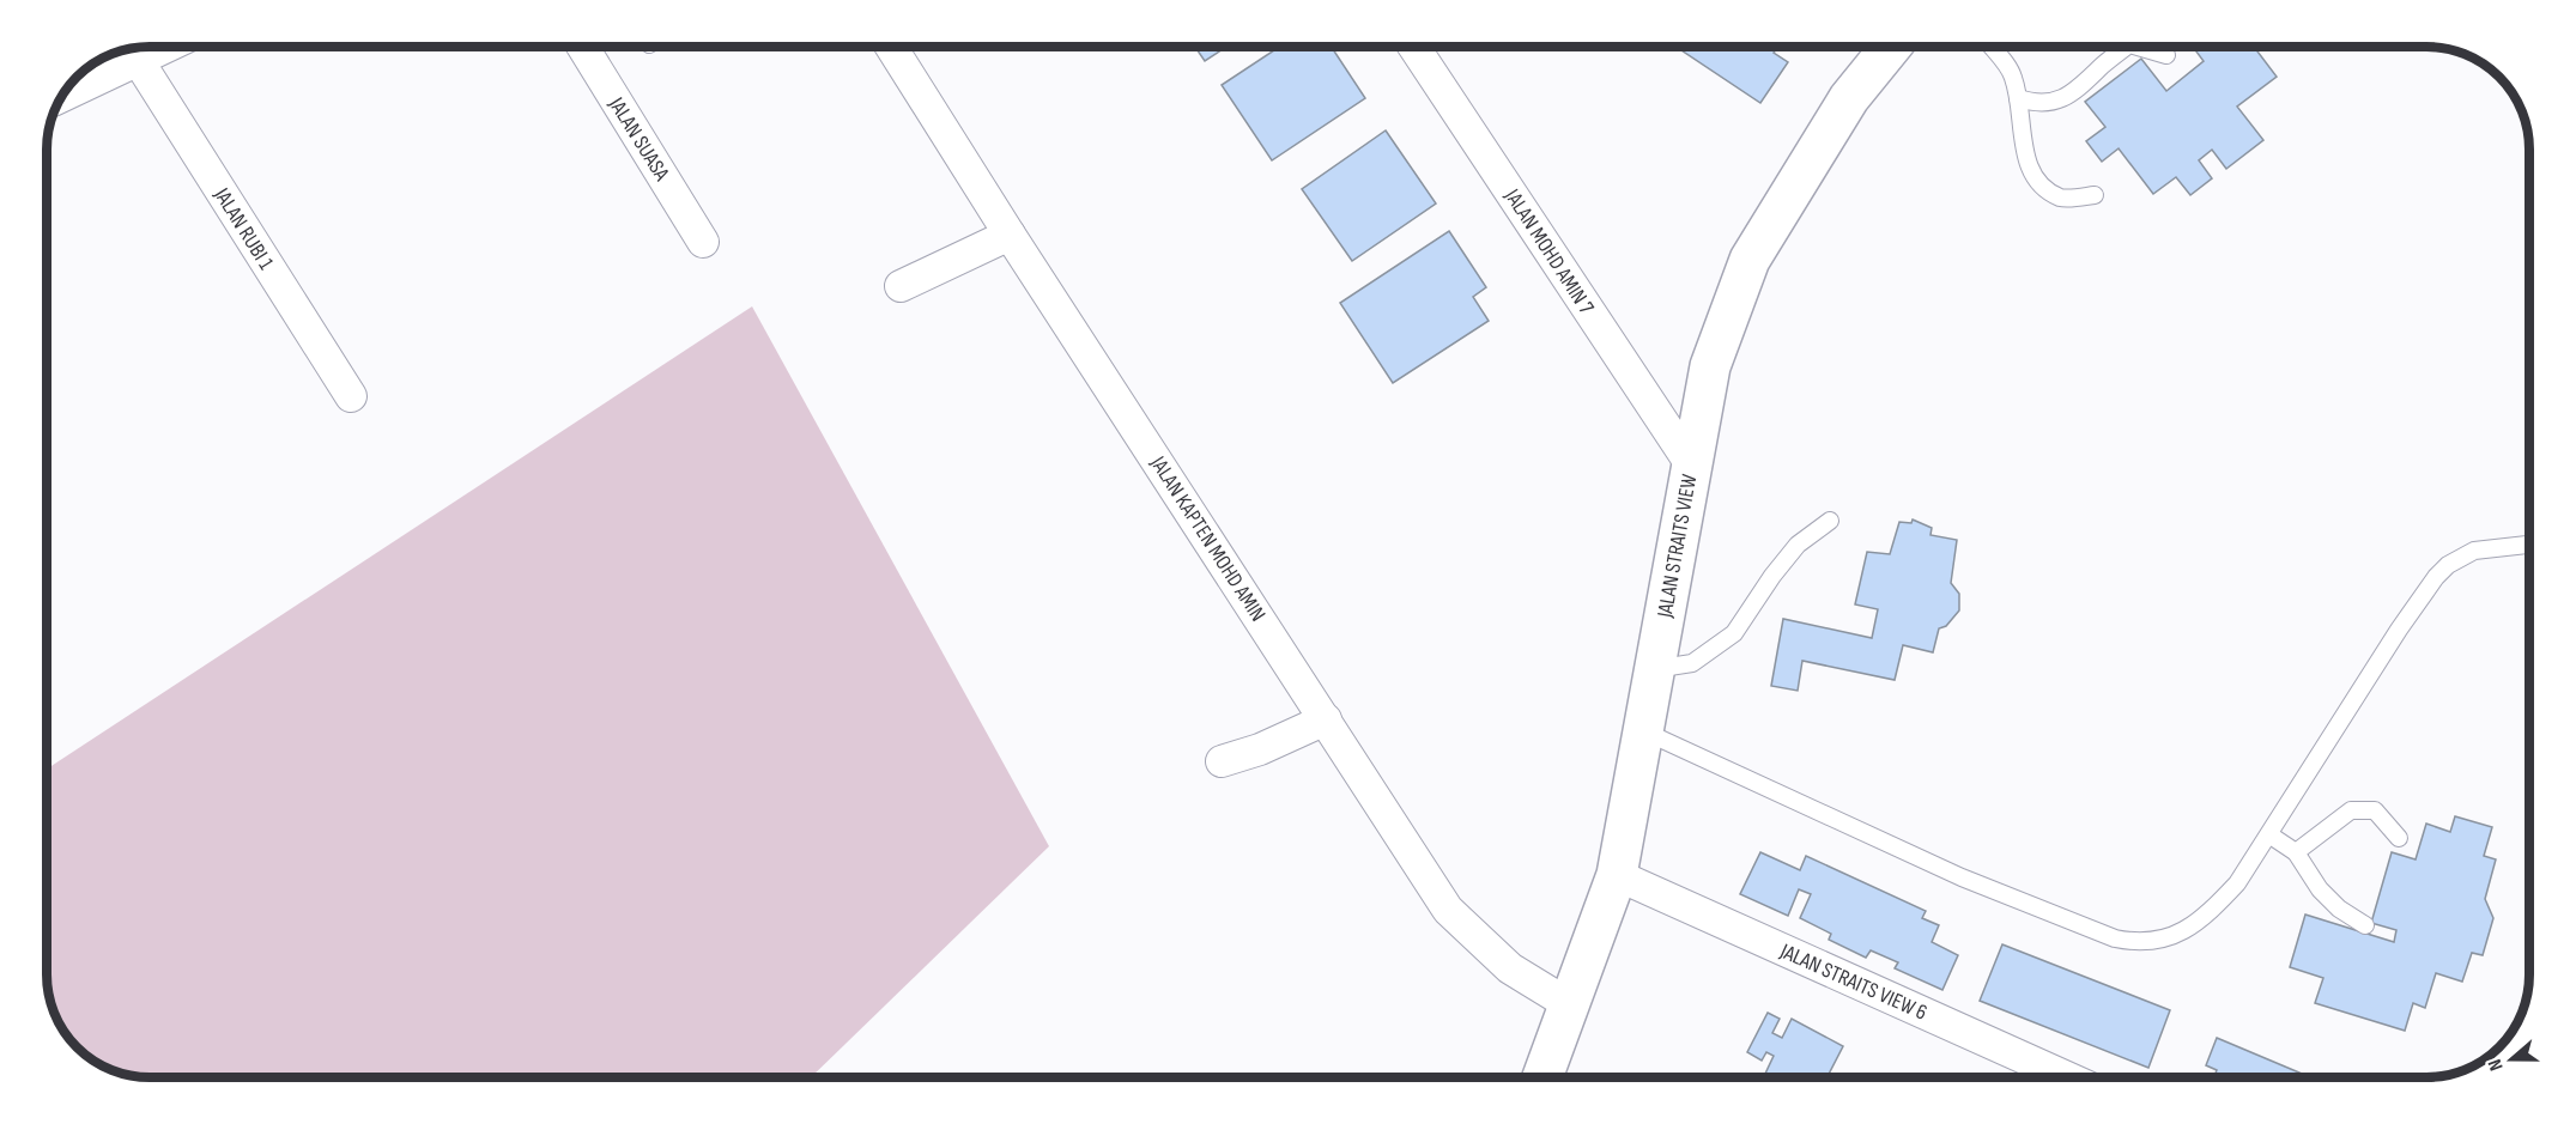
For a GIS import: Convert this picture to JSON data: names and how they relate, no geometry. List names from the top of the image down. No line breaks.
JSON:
{"streets":{"street":["JALAN SUASA","JALAN RUBI 1","JALAN MOHD AMIN 7","JALAN KAPTEN MOHD AMIN","JALAN STRAITS VIEW","JALAN STRAITS VIEW 6"]},"crossings":[["JALAN MOHD AMIN 7","JALAN STRAITS VIEW"],["JALAN KAPTEN MOHD AMIN","JALAN STRAITS VIEW"],["JALAN STRAITS VIEW","JALAN STRAITS VIEW 6"]],"north":"left"}
